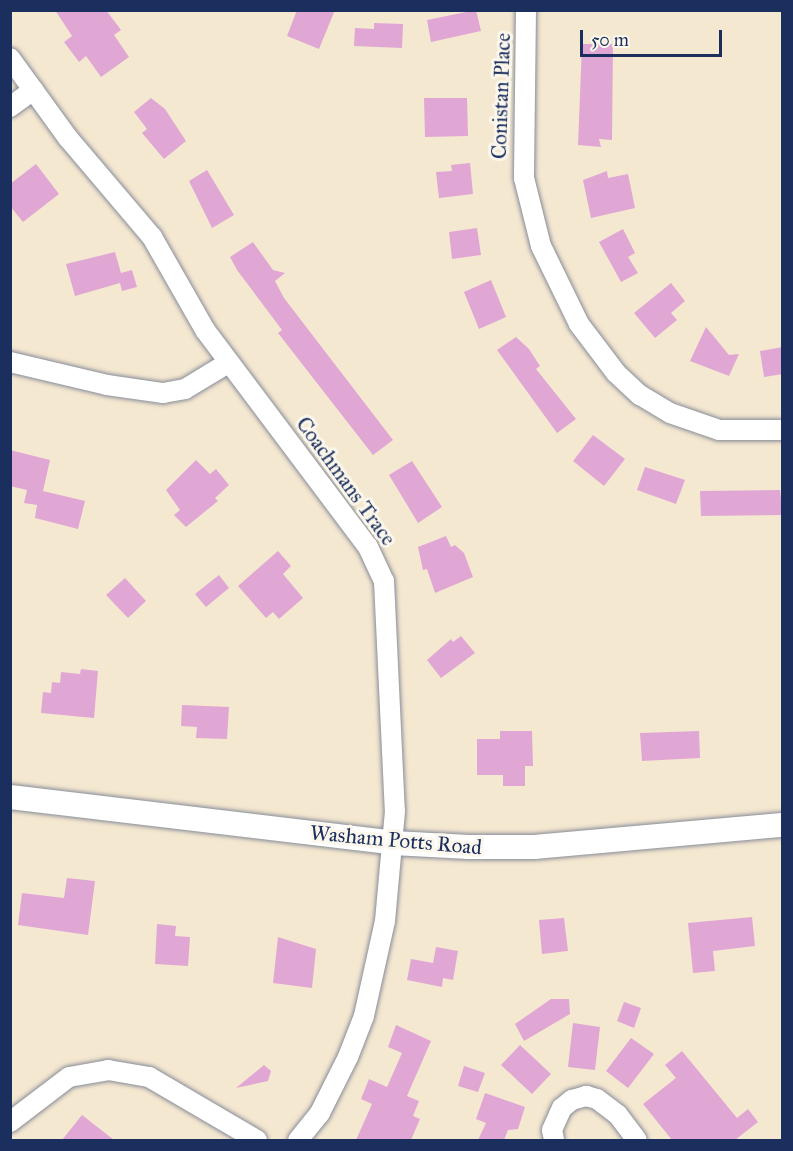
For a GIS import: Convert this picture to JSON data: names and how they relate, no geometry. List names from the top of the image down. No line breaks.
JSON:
{"streets":{"street":["Conistan Place","Coachmans Trace","Washam Potts Road"]},"crossings":[["Coachmans Trace","Washam Potts Road"]],"scale_bar":"50 m"}
